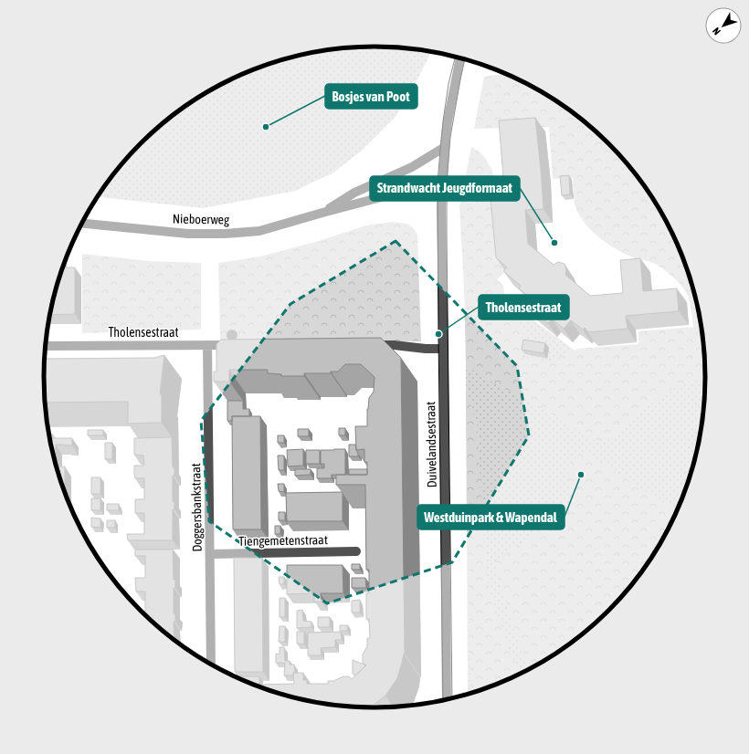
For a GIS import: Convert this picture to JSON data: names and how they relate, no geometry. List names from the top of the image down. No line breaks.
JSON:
{"streets":{"street":["Nieboerweg","Tholensestraat","Duivelandsestraat","Doggersbankstraat","Tiengemetenstraat"]},"crossings":[["Nieboerweg","Duivelandsestraat"],["Tholensestraat","Doggersbankstraat"],["Doggersbankstraat","Tiengemetenstraat"]],"places":["Bosjes van Poot","Strandwacht Jeugdformaat","Tholensestraat","Westduinpark & Wapendal"],"north":"bottom left"}
